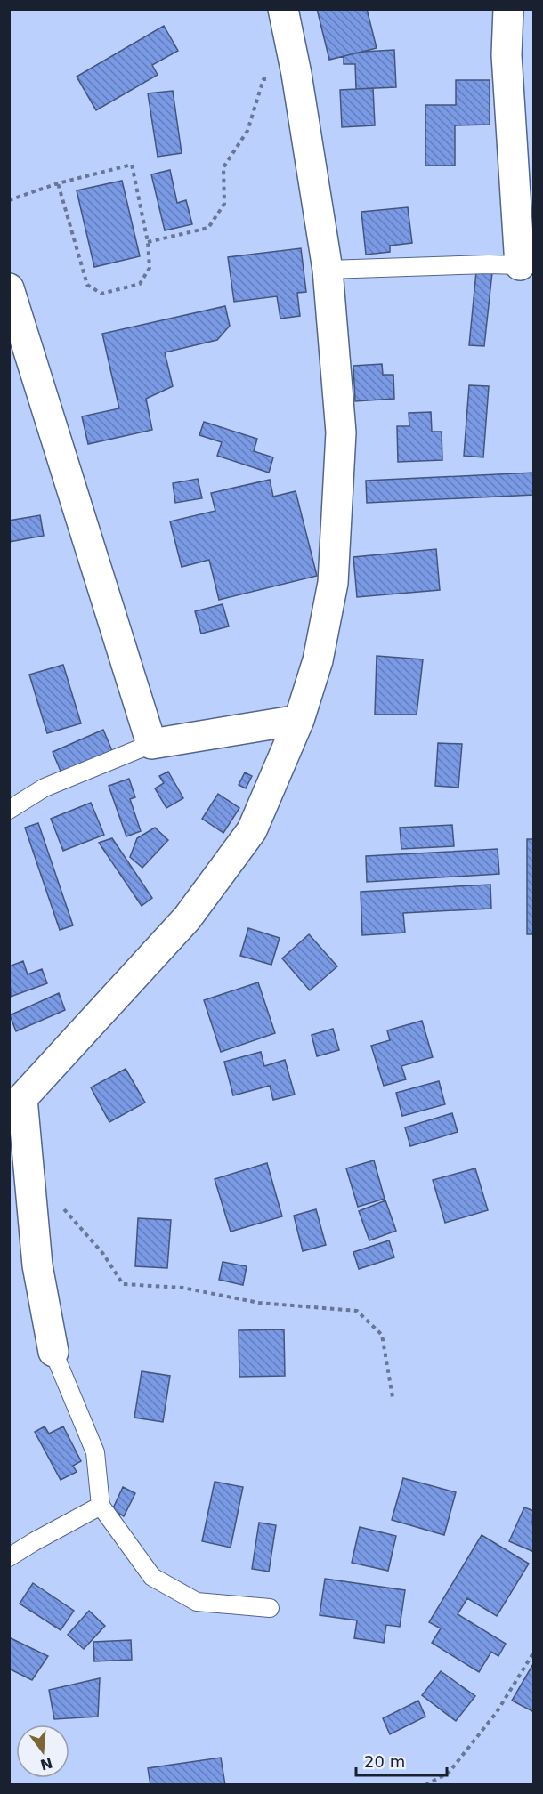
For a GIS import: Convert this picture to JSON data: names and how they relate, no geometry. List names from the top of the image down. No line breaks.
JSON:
{"scale_bar":"20 m","north":"bottom"}
